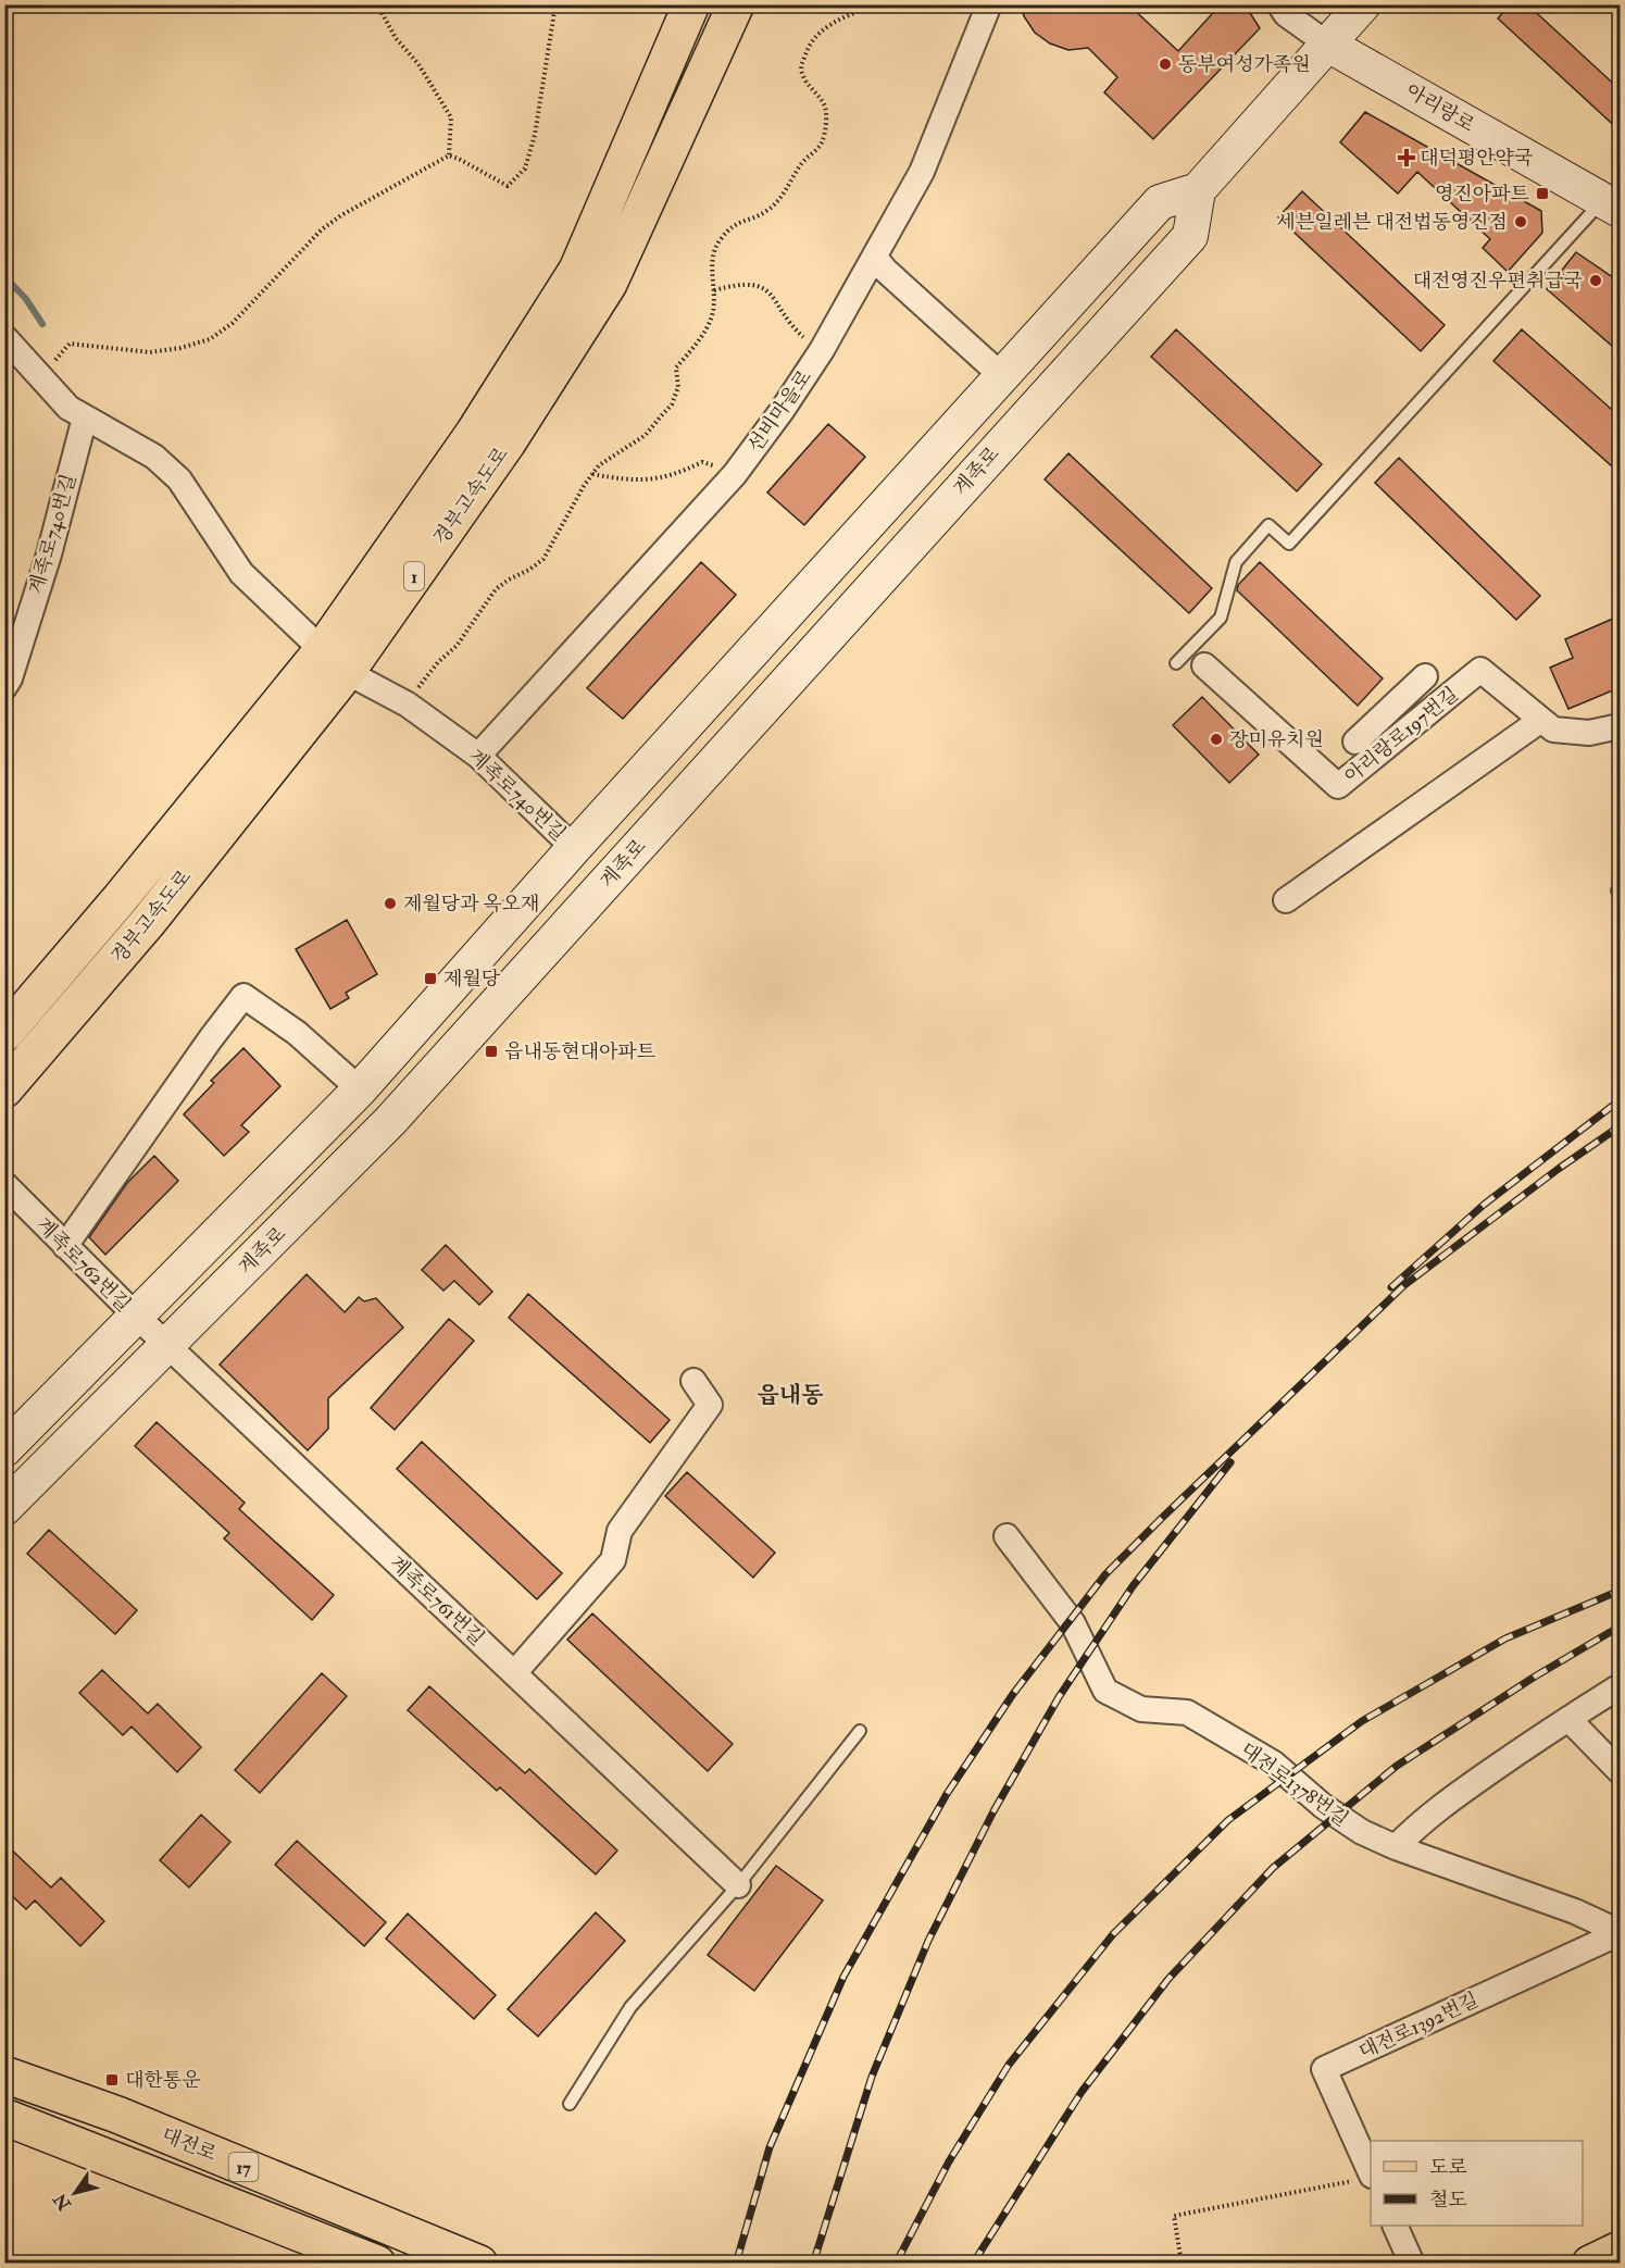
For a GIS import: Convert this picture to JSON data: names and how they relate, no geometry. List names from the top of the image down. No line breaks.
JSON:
{"streets":{"main road":["아리랑로","계족로","경부고속도로","1","대전로","17"],"street":["선비마을로","계족로740번길","아리랑로197번길","계족로762번길","계족로761번길","대전로1378번길","대전로1392번길"]},"crossings":[["선비마을로","계족로740번길"],["계족로","계족로761번길"],["계족로762번길","계족로761번길"],["대전로1378번길","대전로1392번길"]],"districts":["읍내동"],"places":{"other":["동부여성가족원","세븐일레븐 대전법동영진점","대전영진우편취급국","장미유치원","제월당과 옥오재"],"health":["대덕평안약국"],"transit":["영진아파트","제월당","읍내동현대아파트","대한통운"]},"legend":["도로","철도"],"north":"bottom left"}
